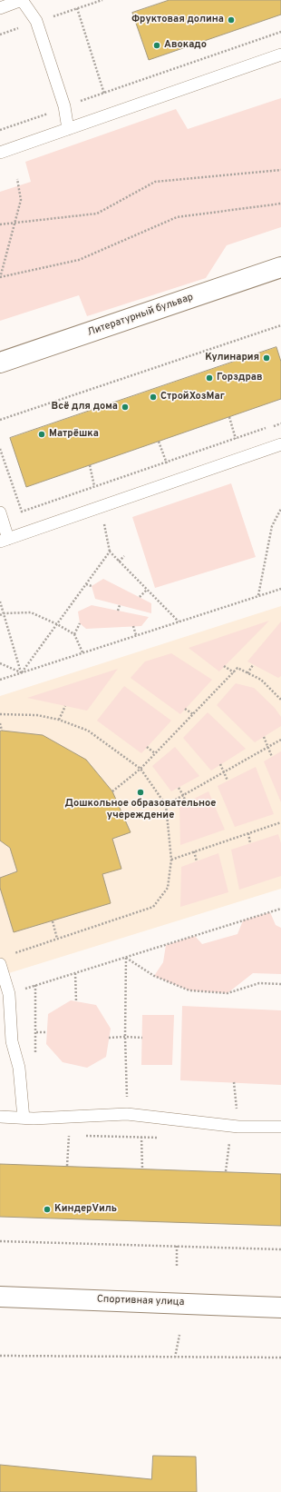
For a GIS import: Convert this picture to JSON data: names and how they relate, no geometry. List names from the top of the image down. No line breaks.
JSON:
{"streets":{"street":["Литературный бульвар","Спортивная улица"]},"places":["Фруктовая долина","Авокадо","Кулинария","Горздрав","СтройХозМаг","Всё для дома","Матрёшка","Дошкольное образовательное учереждение","КиндерVиль"]}
